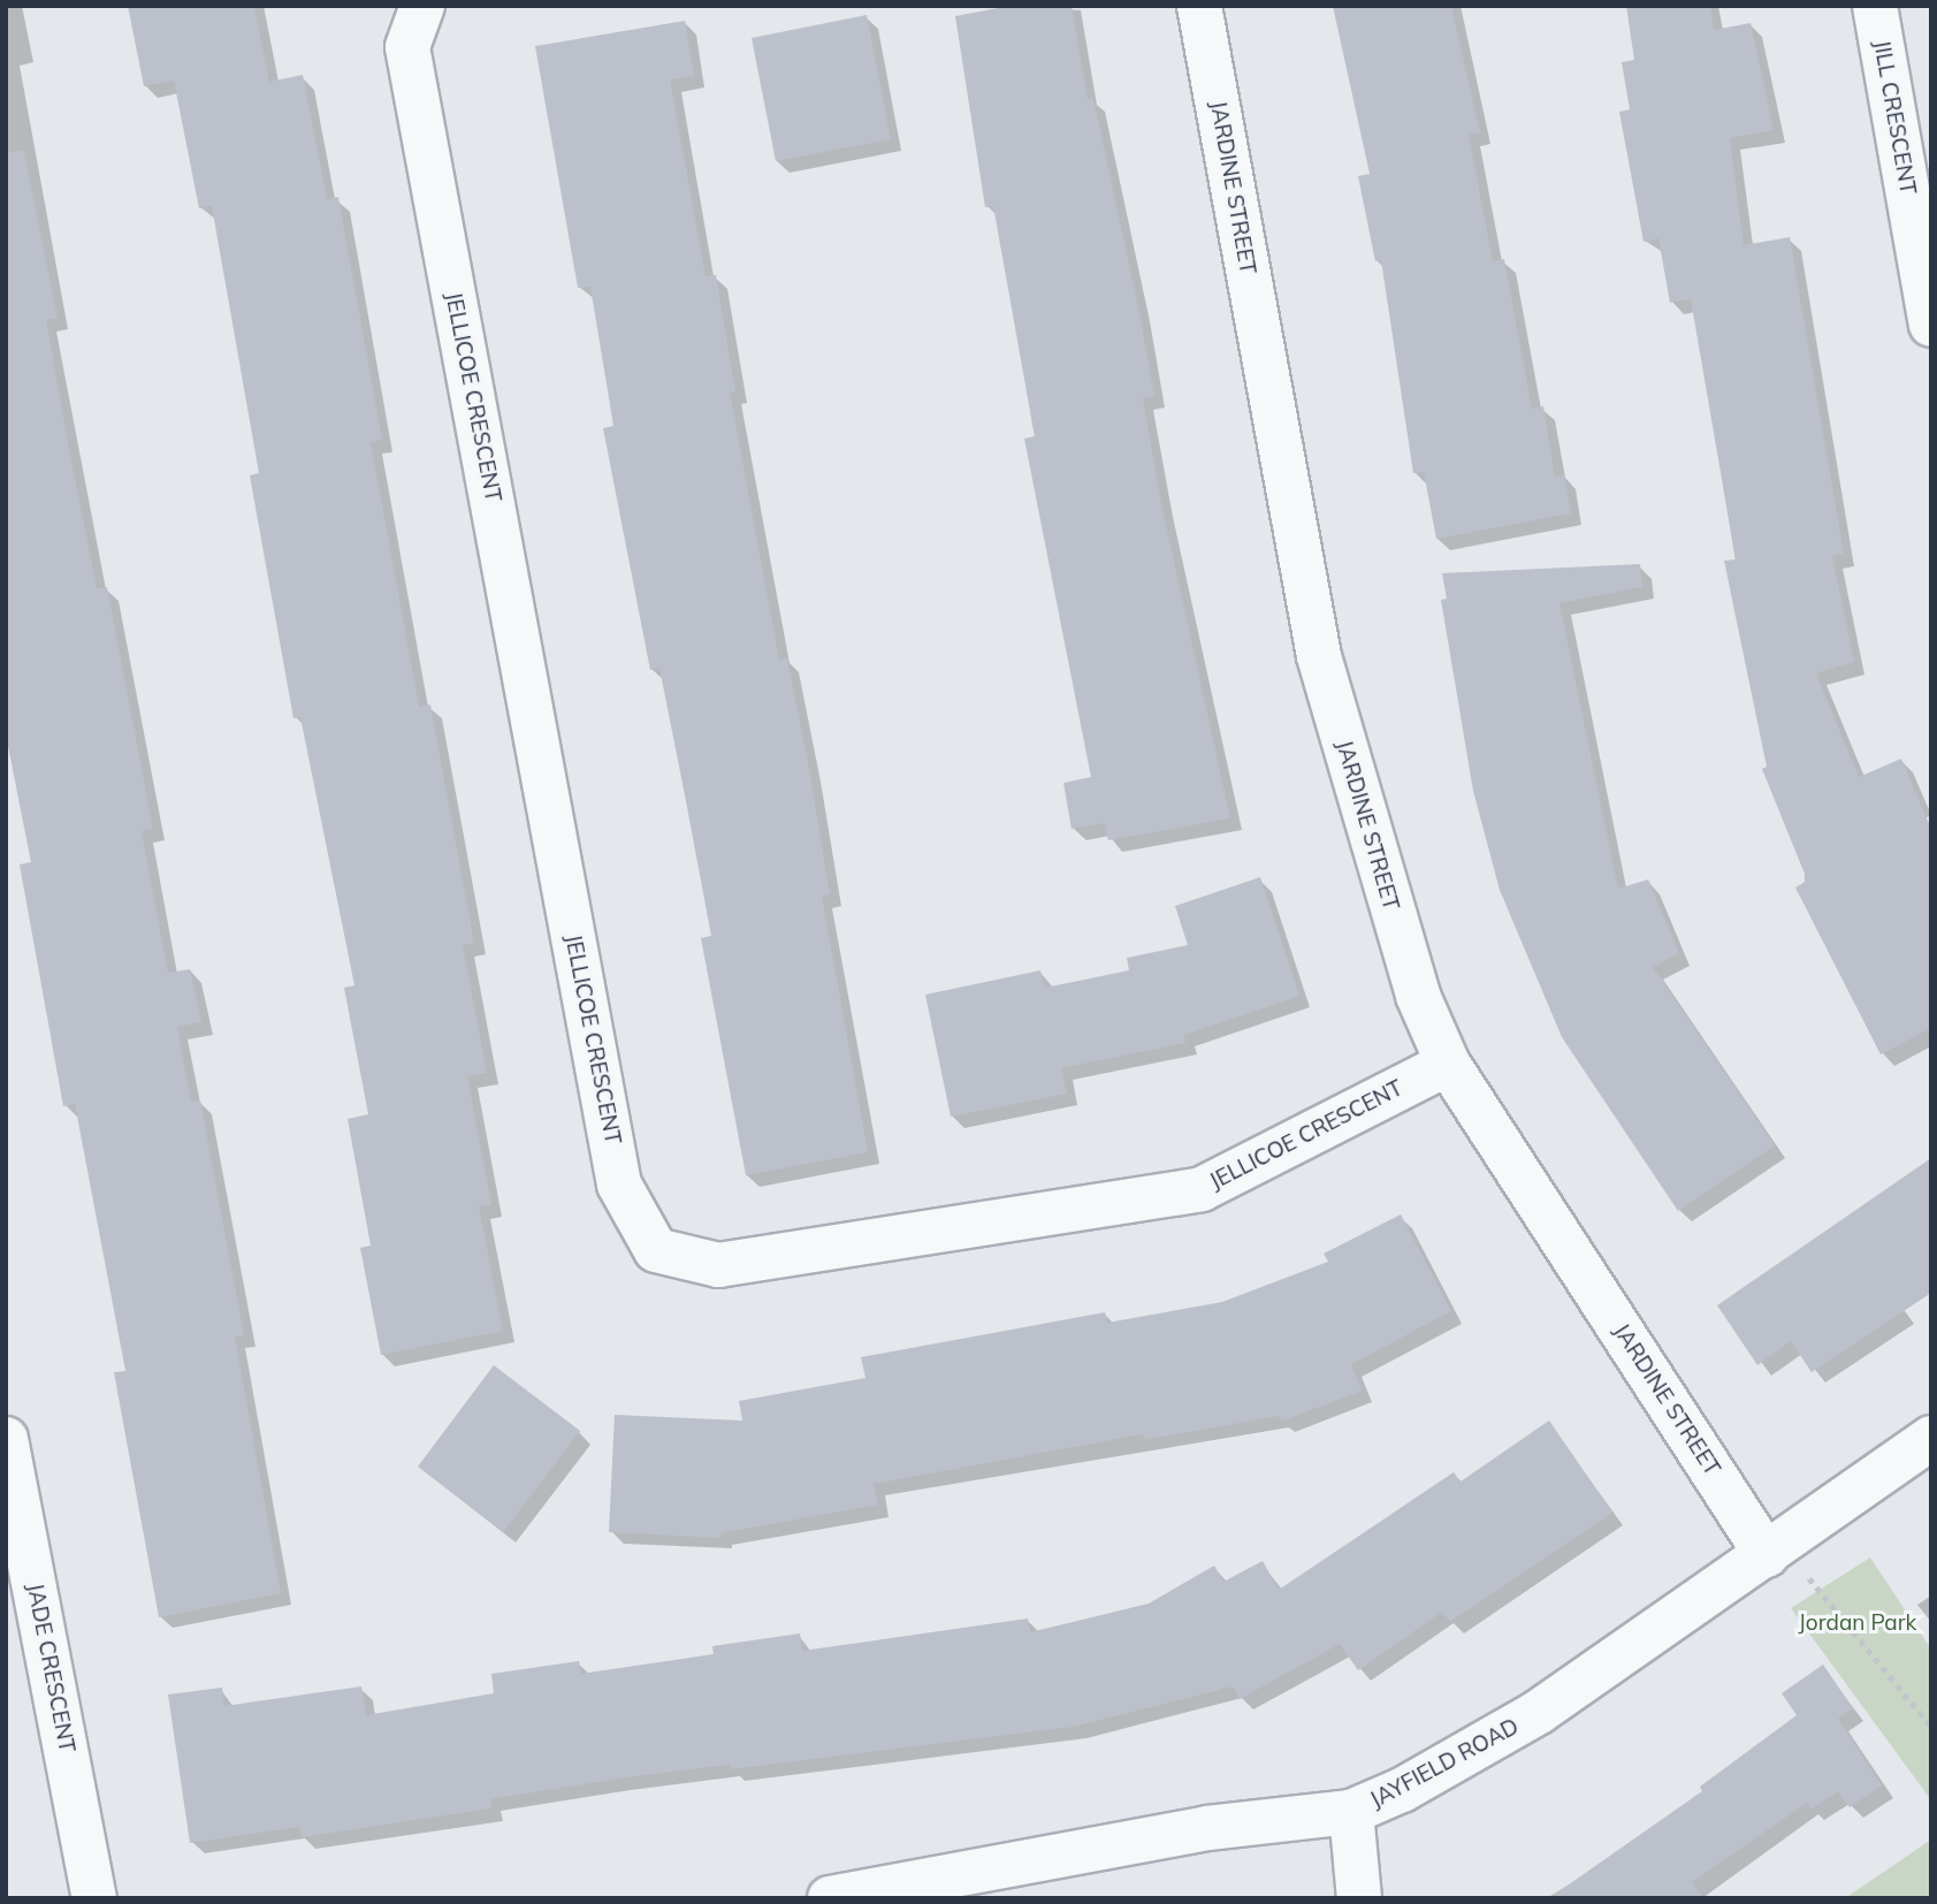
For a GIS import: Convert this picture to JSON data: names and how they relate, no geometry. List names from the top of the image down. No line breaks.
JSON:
{"streets":{"street":["JILL CRESCENT","JARDINE STREET","JELLICOE CRESCENT","JADE CRESCENT","JAYFIELD ROAD"]},"crossings":[["JARDINE STREET","JELLICOE CRESCENT"],["JARDINE STREET","JAYFIELD ROAD"]],"parks":["Jordan Park"]}
